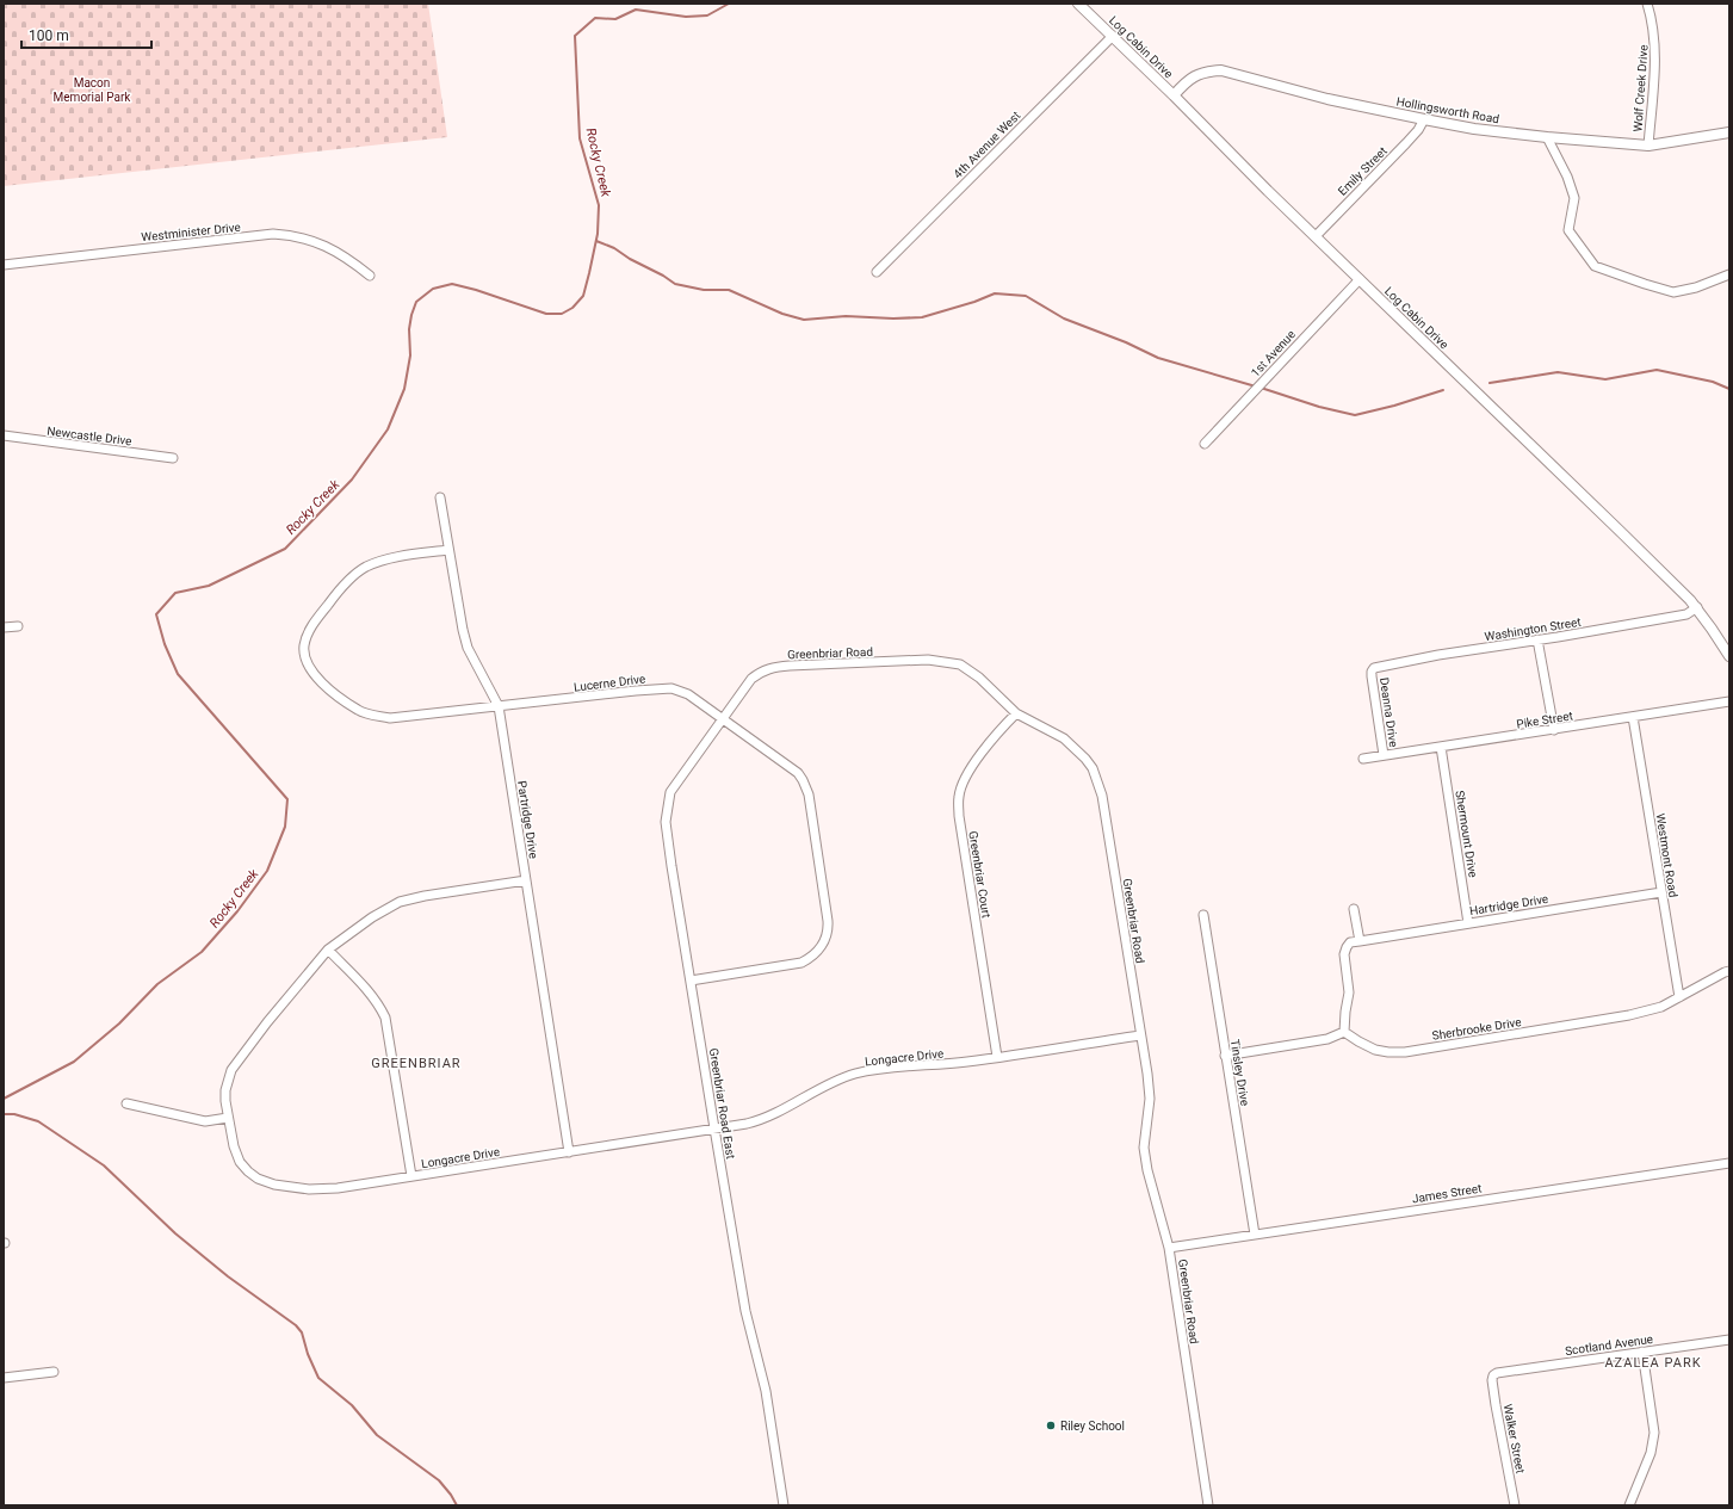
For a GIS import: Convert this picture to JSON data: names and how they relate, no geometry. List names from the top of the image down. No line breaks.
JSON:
{"streets":{"street":["Log Cabin Drive","Wolf Creek Drive","Hollingsworth Road","4th Avenue West","Emily Street","Westminister Drive","1st Avenue","Newcastle Drive","Washington Street","Greenbriar Road","Lucerne Drive","Deanna Drive","Pike Street","Partridge Drive","Shermount Drive","Westmont Road","Greenbriar Court","Hartridge Drive","Sherbrooke Drive","Longacre Drive","Tinsley Drive","Greenbriar Road East","James Street","Scotland Avenue","Walker Street"]},"crossings":[["Log Cabin Drive","Hollingsworth Road"],["Log Cabin Drive","4th Avenue West"],["Log Cabin Drive","Emily Street"],["Log Cabin Drive","1st Avenue"],["Log Cabin Drive","Washington Street"],["Wolf Creek Drive","Hollingsworth Road"],["Hollingsworth Road","Emily Street"],["Washington Street","Deanna Drive"],["Greenbriar Road","Lucerne Drive"],["Greenbriar Road","Greenbriar Court"],["Greenbriar Road","Longacre Drive"],["Greenbriar Road","Greenbriar Road East"],["Greenbriar Road","James Street"],["Lucerne Drive","Partridge Drive"],["Lucerne Drive","Greenbriar Road East"],["Deanna Drive","Pike Street"],["Pike Street","Shermount Drive"],["Pike Street","Westmont Road"],["Partridge Drive","Longacre Drive"],["Shermount Drive","Hartridge Drive"],["Westmont Road","Hartridge Drive"],["Westmont Road","Sherbrooke Drive"],["Greenbriar Court","Longacre Drive"],["Longacre Drive","Greenbriar Road East"],["Tinsley Drive","James Street"],["Scotland Avenue","Walker Street"]],"districts":["GREENBRIAR","AZALEA PARK"],"water":["Rocky Creek"],"parks":["Macon Memorial Park"],"places":["Riley School"],"scale_bar":"100 m"}
